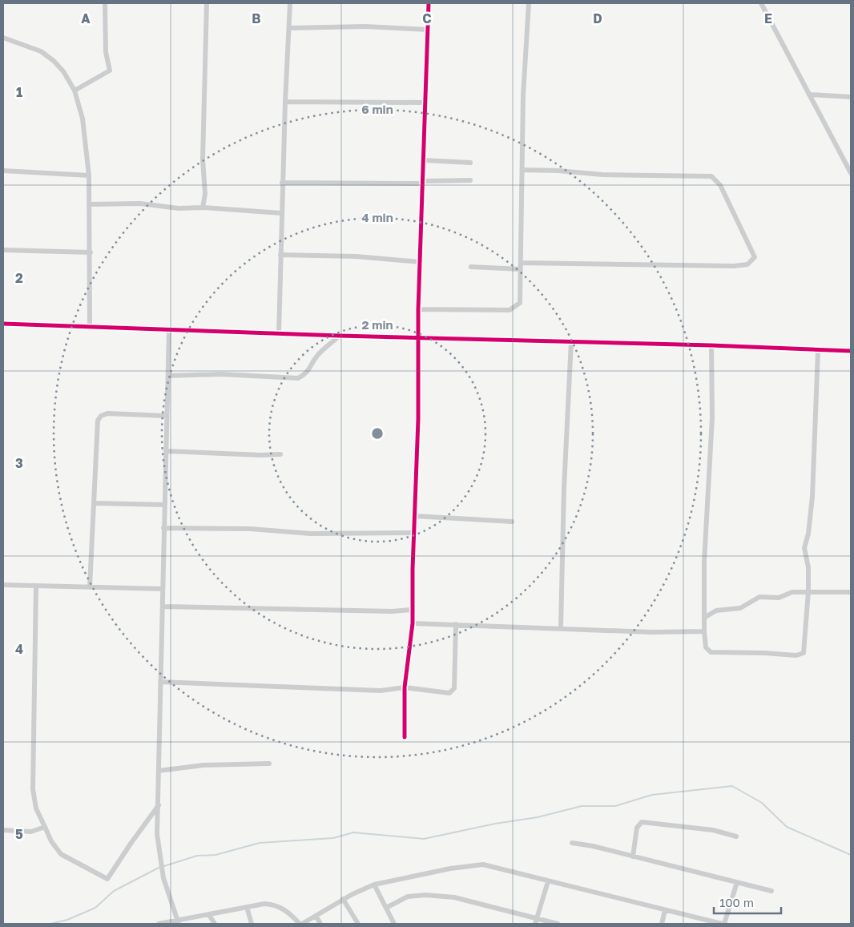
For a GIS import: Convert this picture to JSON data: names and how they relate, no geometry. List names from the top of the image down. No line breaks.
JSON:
{"scale_bar":"100 m","grid":{"columns":["A","B","C","D","E"],"rows":["1","2","3","4","5"]},"rings":["6 min","4 min","2 min"]}
